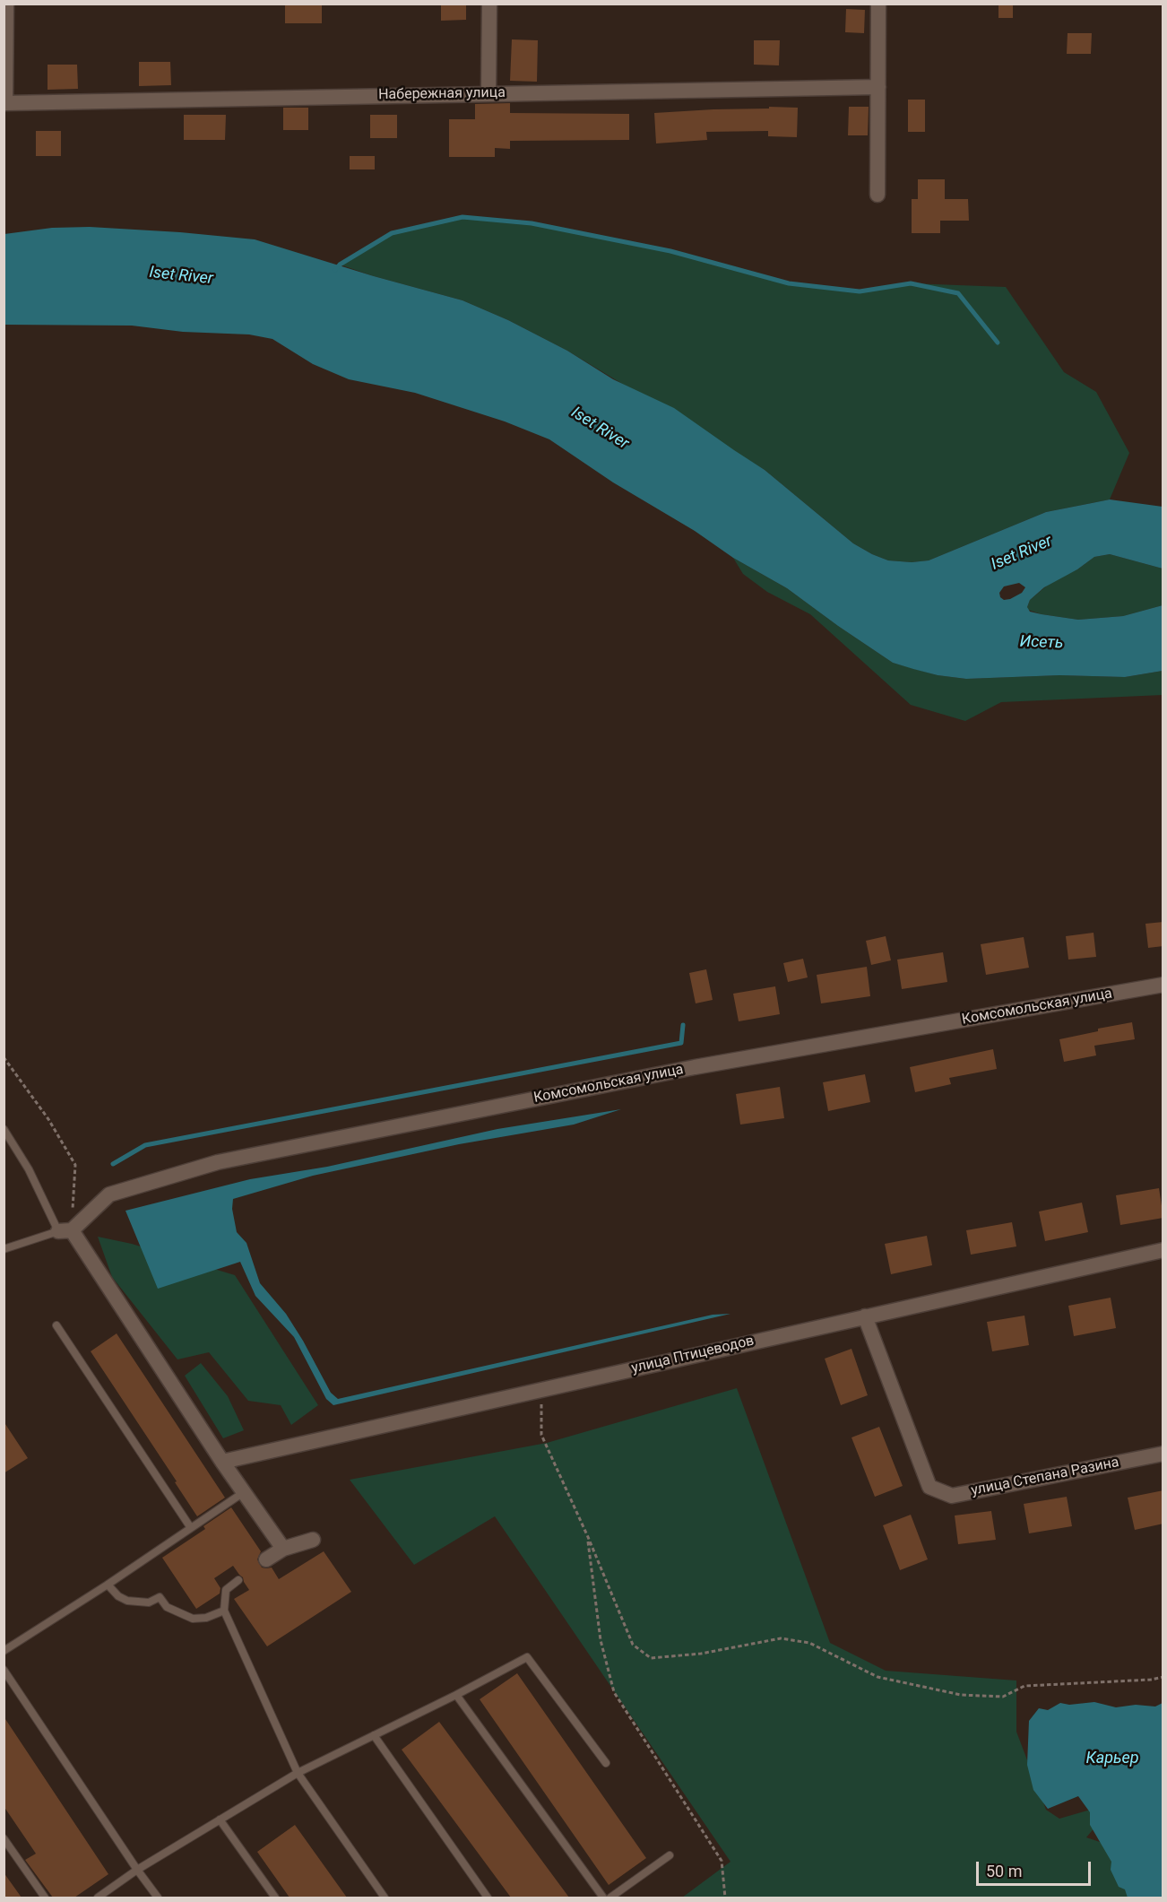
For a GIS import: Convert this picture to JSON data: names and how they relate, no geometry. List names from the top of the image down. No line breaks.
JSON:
{"streets":{"street":["Набережная улица","Комсомольская улица","улица Птицеводов","улица Степана Разина"]},"crossings":[["улица Птицеводов","улица Степана Разина"]],"water":["Iset River","Исеть","Карьер"],"scale_bar":"50 m"}
